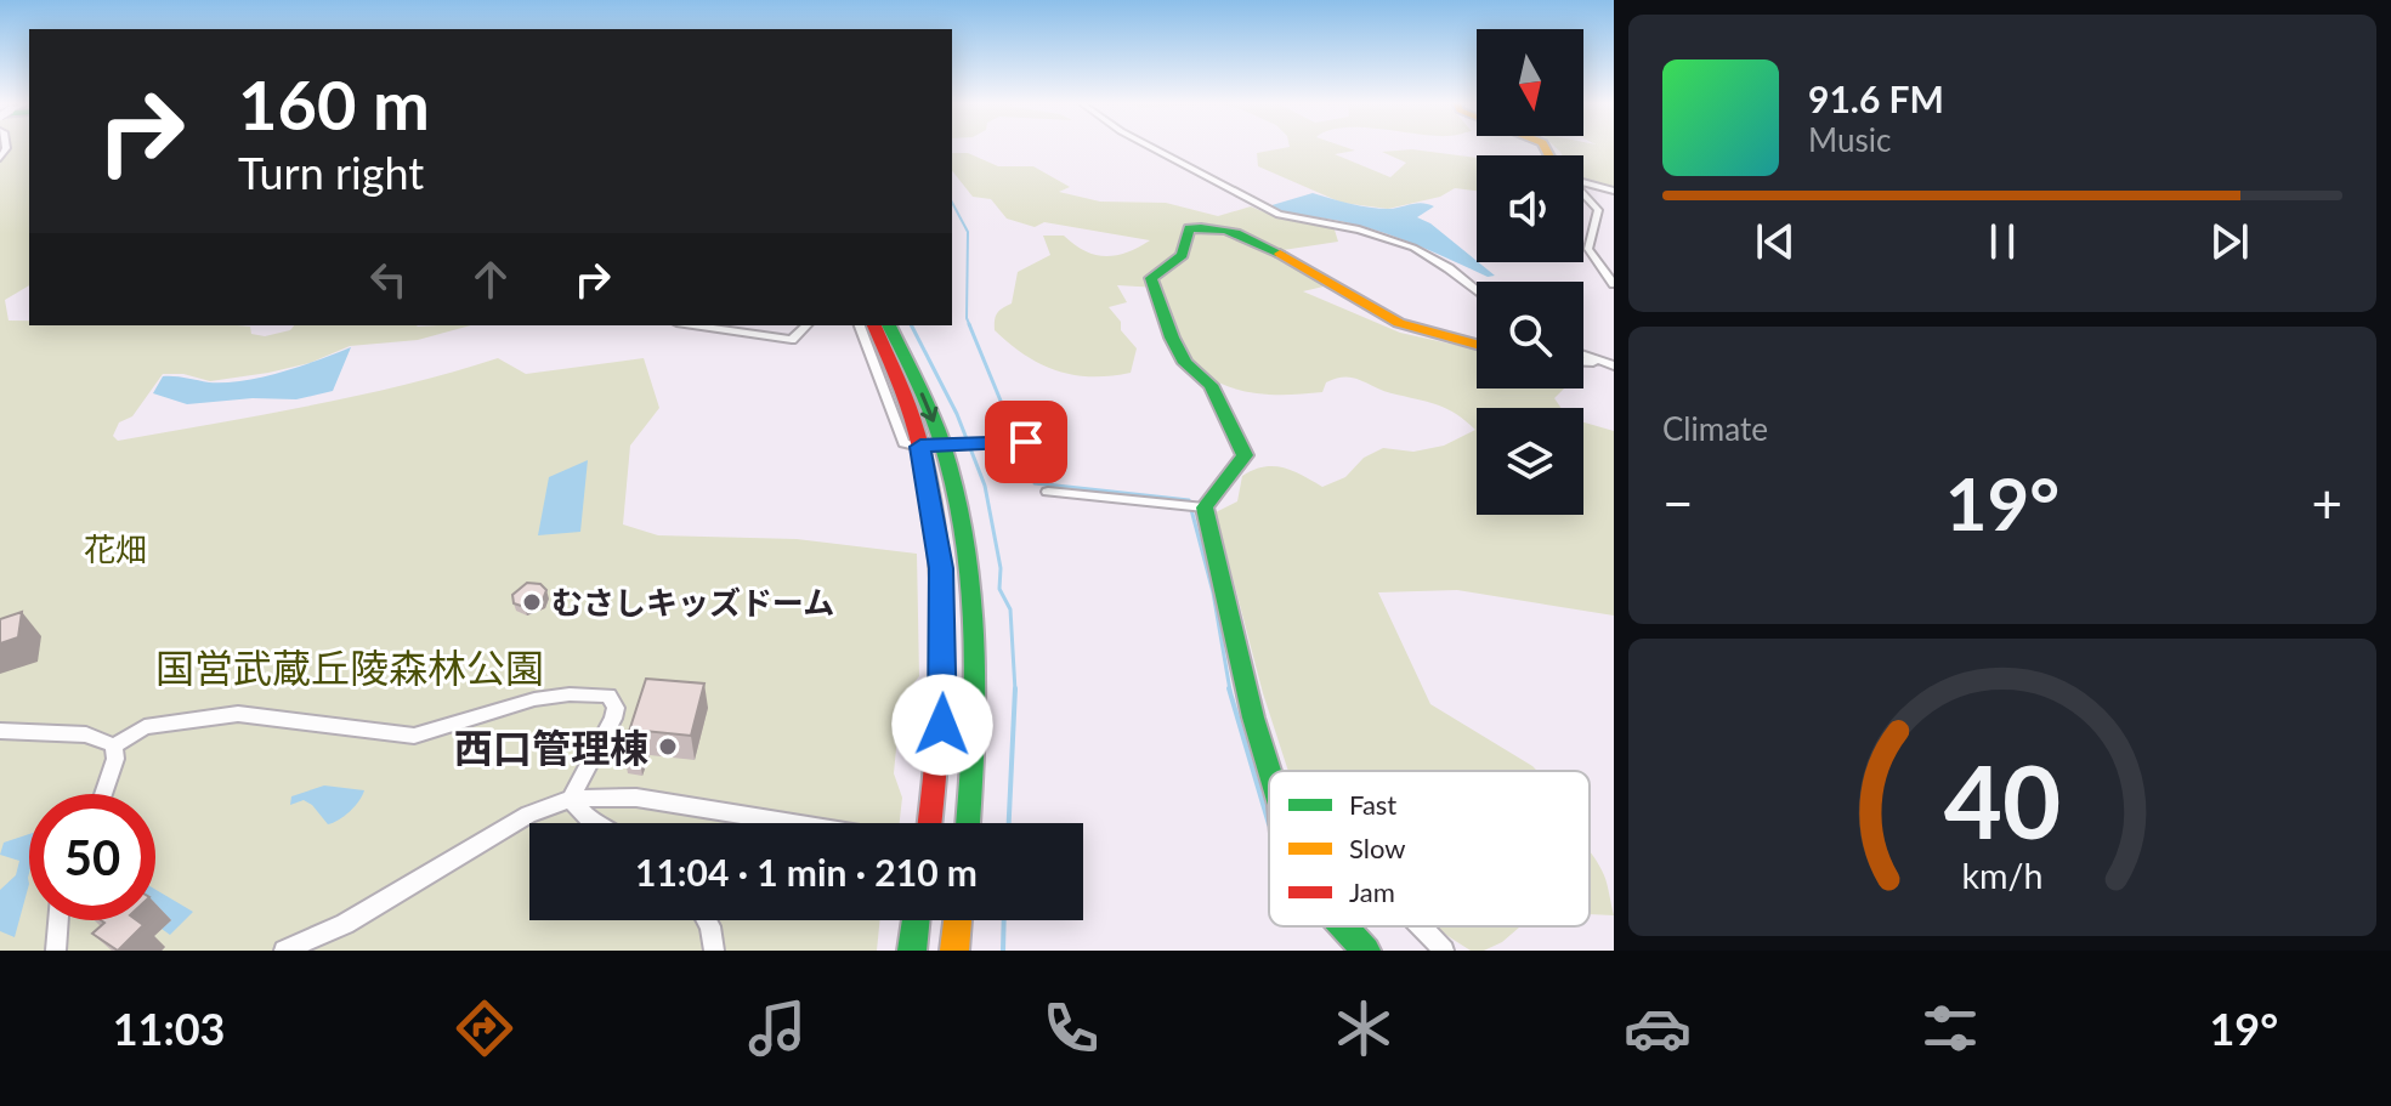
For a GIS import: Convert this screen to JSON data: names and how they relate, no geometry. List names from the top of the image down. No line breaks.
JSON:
{"parks":["花畑","国営武蔵丘陵森林公園"],"places":["むさしキッズドーム","西口管理棟"],"legend":["Fast","Slow","Jam"],"north":"bottom","page":{"turn":["160 m","Turn right"],"song":["91.6 FM","Music"],"tile":"Climate","heat":["−","19°","+"],"limit":"50","trip":"11:04 · 1 min · 210 m","tabs":["11:03","19°"],"gauge":["40","km/h"]}}
